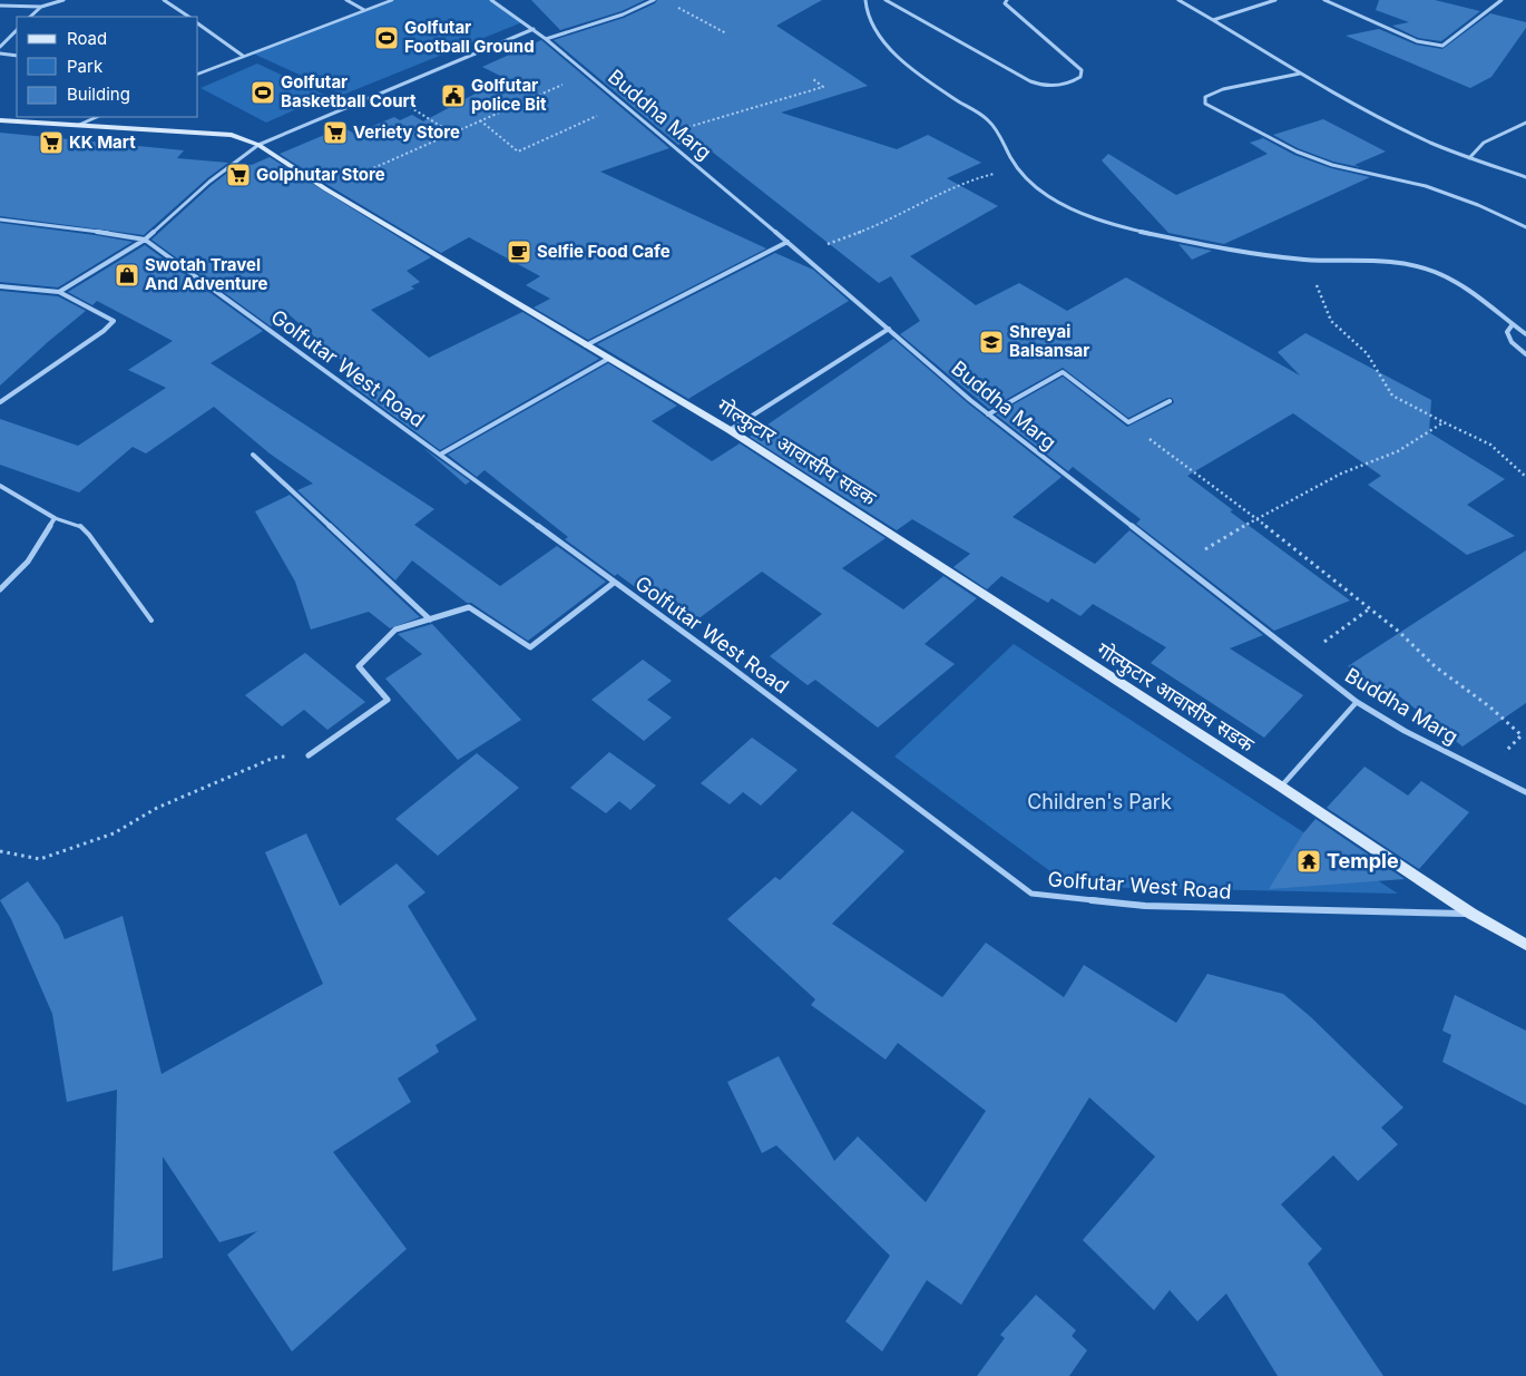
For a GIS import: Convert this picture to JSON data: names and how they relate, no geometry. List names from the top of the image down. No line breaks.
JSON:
{"streets":{"main road":["गोल्फुटार आवासीय सडक"],"street":["Buddha Marg","Golfutar West Road"]},"crossings":[["Golfutar West Road","गोल्फुटार आवासीय सडक"]],"parks":["Children's Park"],"places":{"sports":["Golfutar Football Ground","Golfutar Basketball Court"],"public building":["Golfutar police Bit"],"supermarket":["Veriety Store","KK Mart","Golphutar Store"],"cafe":["Selfie Food Cafe"],"shop":["Swotah Travel And Adventure"],"school or university":["Shreyai Balsansar"],"temple":["Temple"]},"legend":["Road","Park","Building"]}
